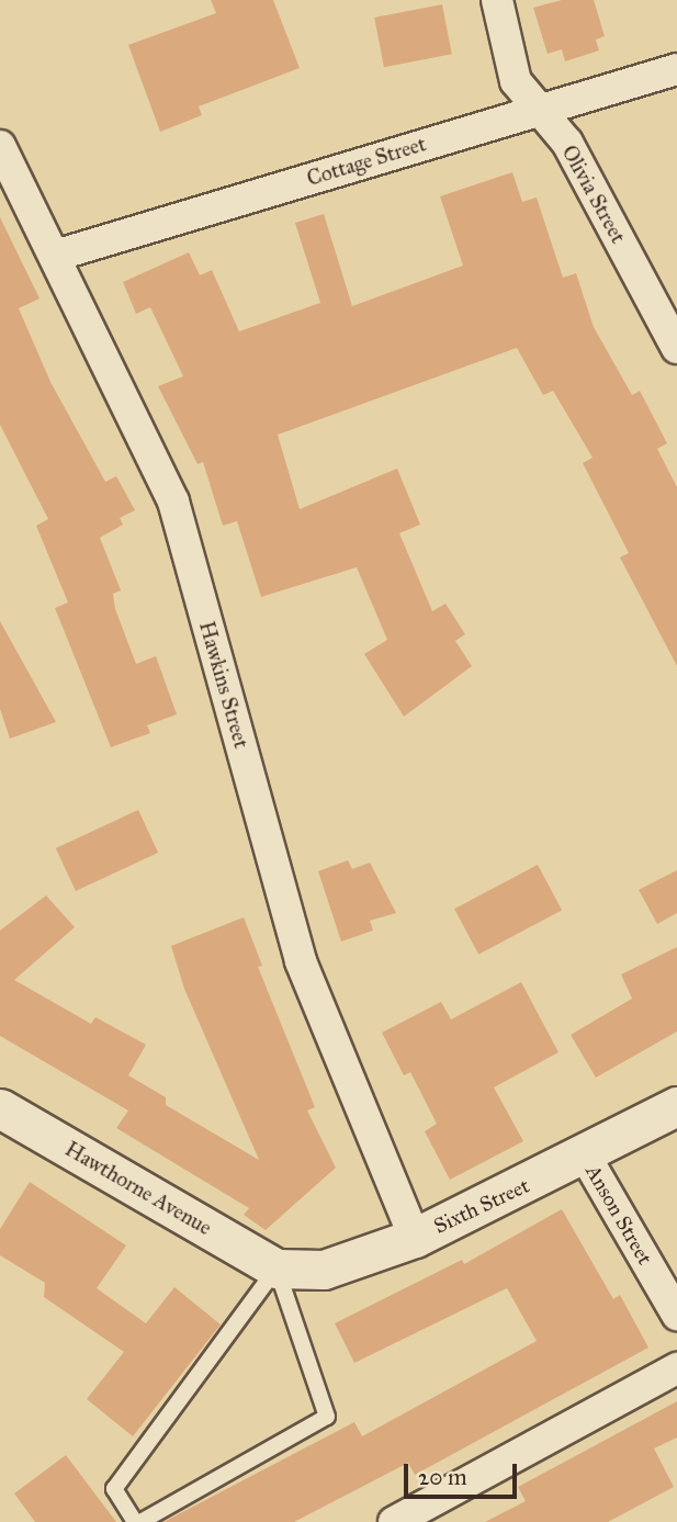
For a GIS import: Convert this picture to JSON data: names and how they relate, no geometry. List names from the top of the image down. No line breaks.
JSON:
{"streets":{"street":["Cottage Street","Olivia Street","Hawkins Street","Hawthorne Avenue","Sixth Street","Anson Street"]},"crossings":[["Cottage Street","Olivia Street"],["Cottage Street","Hawkins Street"],["Hawkins Street","Sixth Street"],["Hawthorne Avenue","Sixth Street"],["Sixth Street","Anson Street"]],"scale_bar":"20 m"}
